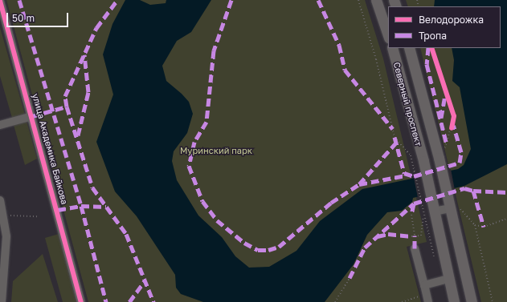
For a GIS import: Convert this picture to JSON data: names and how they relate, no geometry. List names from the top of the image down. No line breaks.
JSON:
{"streets":{"main road":["Северный проспект"],"street":["улица Академика Байкова"]},"parks":["Муринский парк"],"legend":["Велодорожка","Тропа"],"scale_bar":"50 m"}
